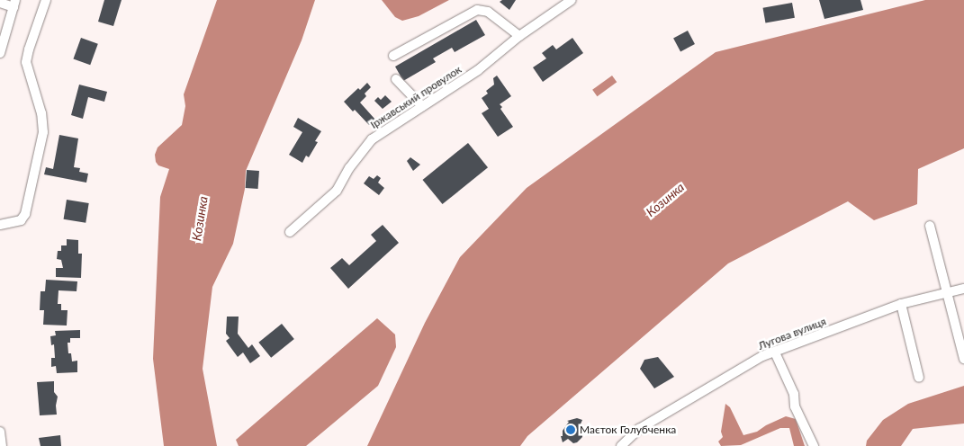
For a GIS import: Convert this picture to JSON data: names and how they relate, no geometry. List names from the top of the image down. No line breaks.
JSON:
{"streets":{"street":["Іржавський провулок","Лугова вулиця"]},"water":["Козинка"],"places":["Маєток Голубченка"]}
